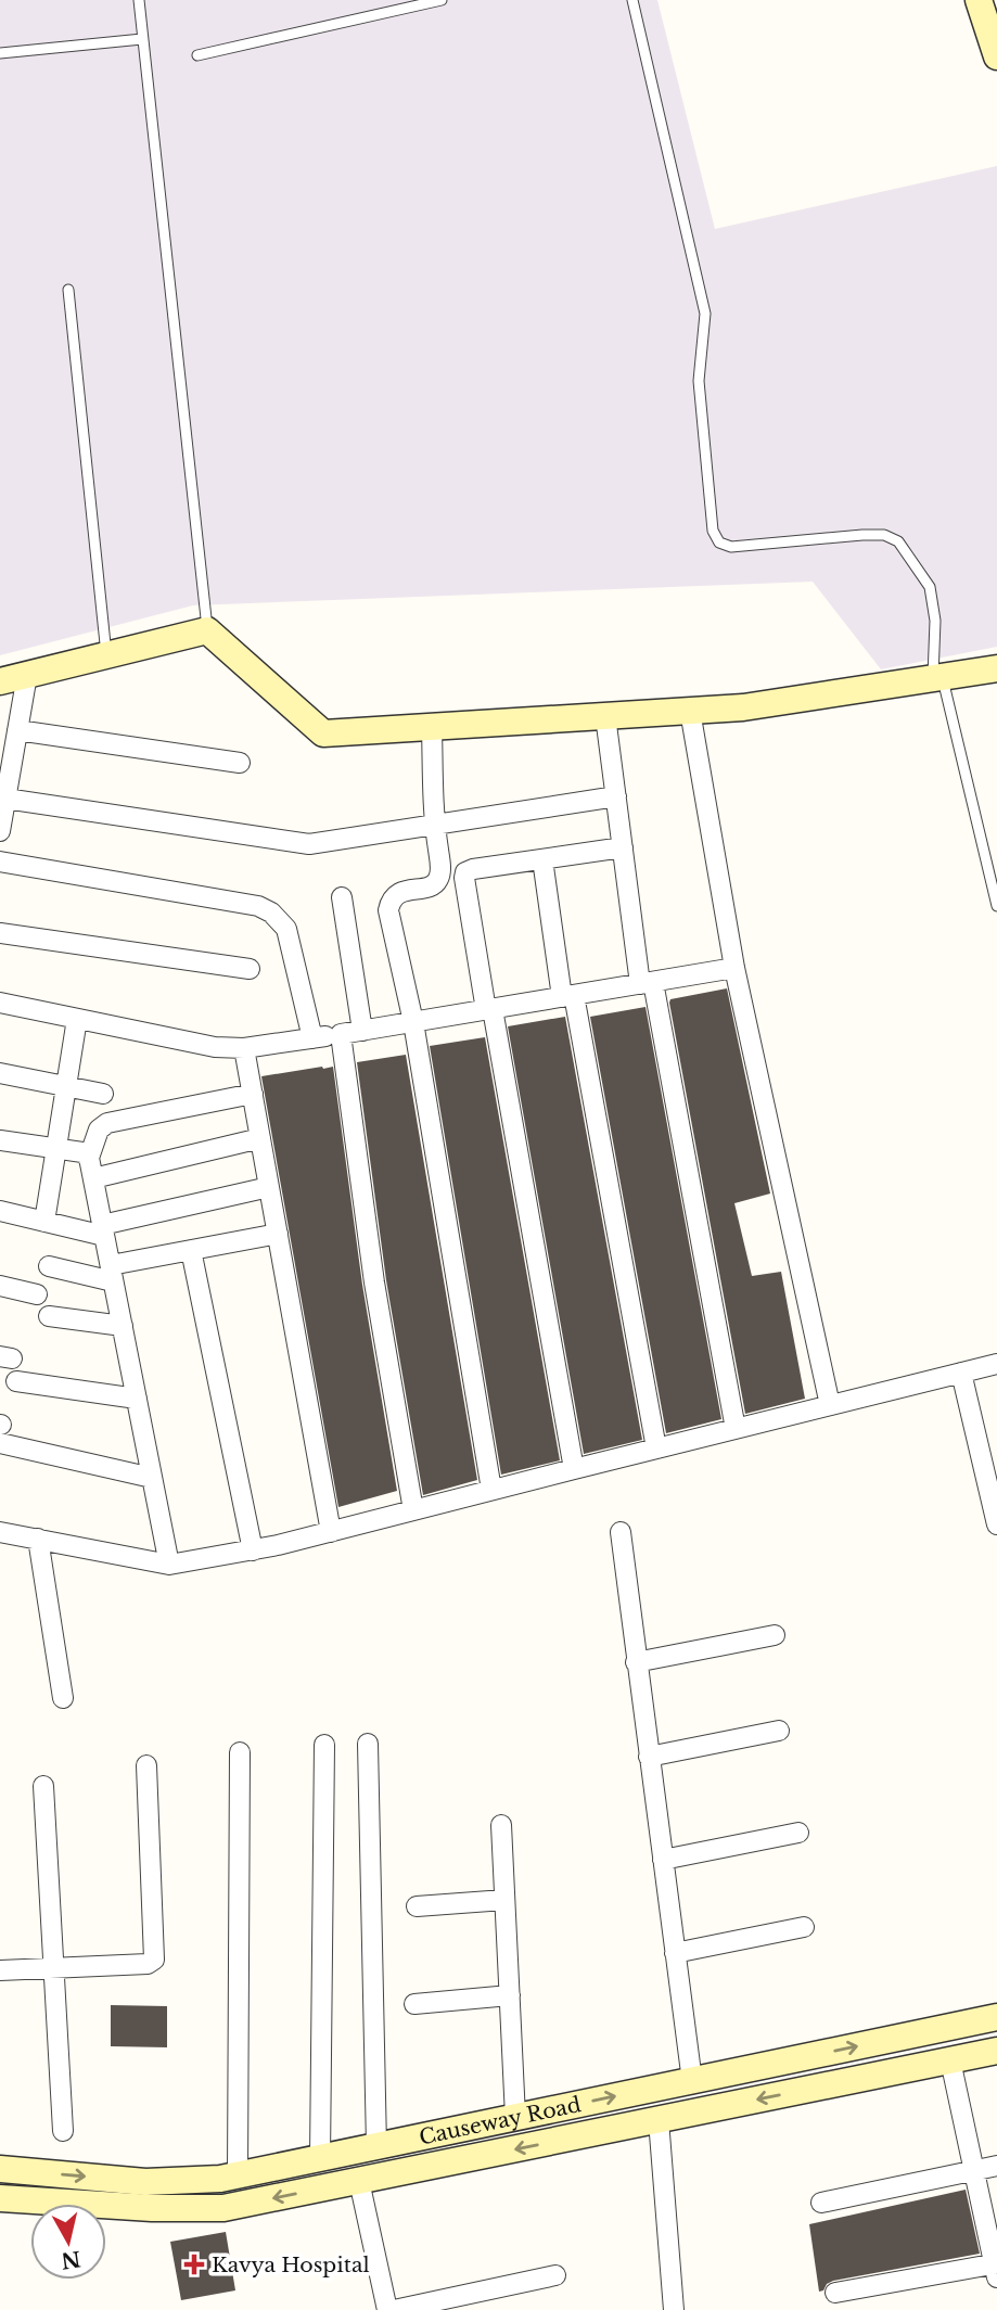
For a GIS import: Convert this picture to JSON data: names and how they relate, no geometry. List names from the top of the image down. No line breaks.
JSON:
{"streets":{"main road":["Causeway Road"]},"places":{"health":["Kavya Hospital"]},"north":"bottom"}
